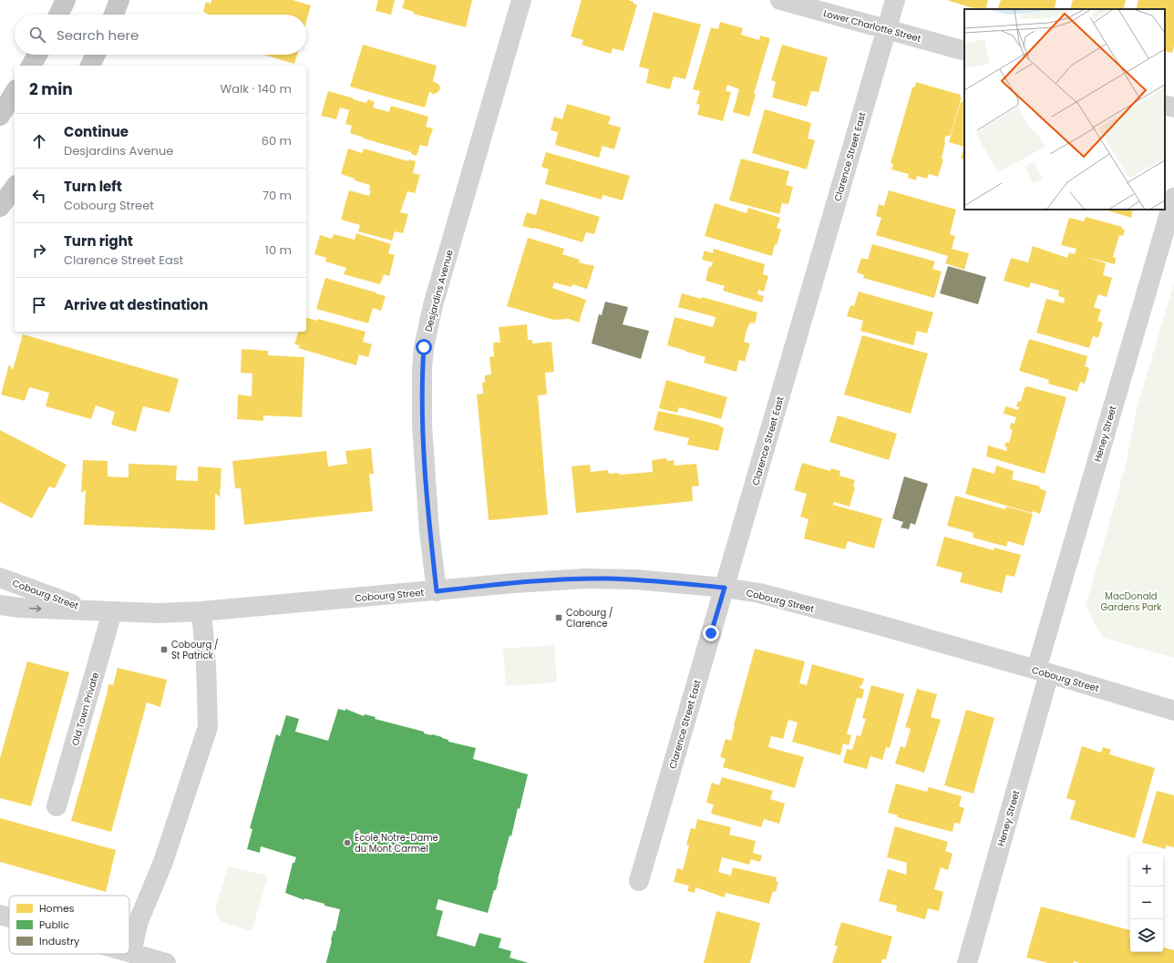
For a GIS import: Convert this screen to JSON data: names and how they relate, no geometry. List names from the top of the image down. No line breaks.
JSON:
{"streets":{"street":["Lower Charlotte Street","Clarence Street East","Desjardins Avenue","Heney Street","Cobourg Street","Old Town Private"]},"crossings":[["Lower Charlotte Street","Clarence Street East"],["Clarence Street East","Cobourg Street"],["Desjardins Avenue","Cobourg Street"],["Heney Street","Cobourg Street"],["Cobourg Street","Old Town Private"]],"parks":["MacDonald Gardens Park"],"places":{"transit":["Cobourg / Clarence","Cobourg / St Patrick"],"other":["École Notre-Dame du Mont Carmel"]},"legend":["Homes","Public","Industry"],"page":{"search":"Search here","heading":["2 min","Walk · 140 m"],"list":[["Continue","Desjardins Avenue","60 m"],["Turn left","Cobourg Street","70 m"],["Turn right","Clarence Street East","10 m"],"Arrive at destination"],"map_buttons":["+","−"]}}
